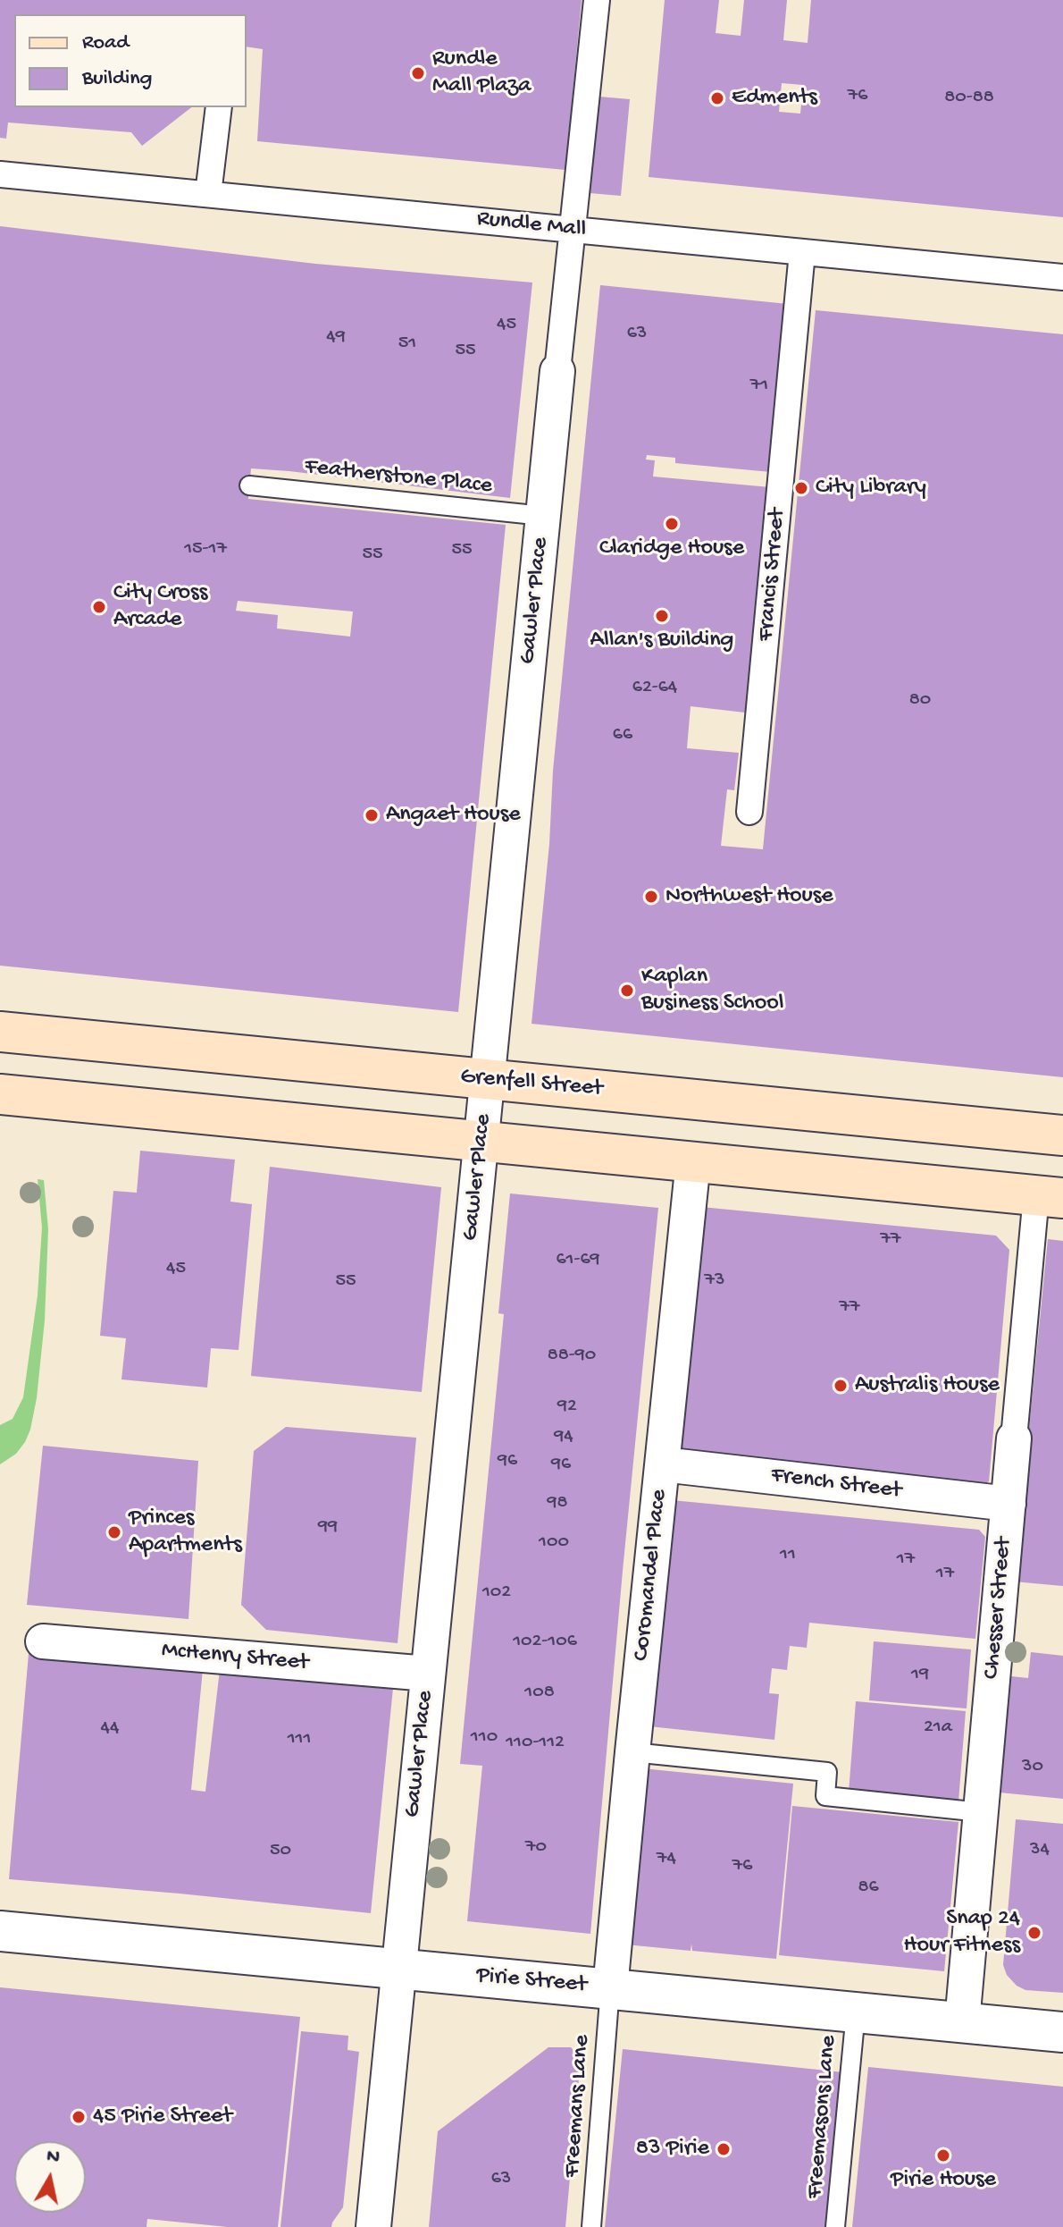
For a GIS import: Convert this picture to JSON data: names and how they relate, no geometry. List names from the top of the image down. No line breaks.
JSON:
{"streets":{"main road":["Grenfell Street"],"street":["Rundle Mall","Francis Street","Gawler Place","French Street","Coromandel Place","Chesser Street","McHenry Street","Pirie Street"],"lane":["Featherstone Place","Freemans Lane","Freemasons Lane"]},"crossings":[["Rundle Mall","Francis Street"],["Rundle Mall","Gawler Place"],["Featherstone Place","Gawler Place"],["Gawler Place","Grenfell Street"],["Gawler Place","McHenry Street"],["Gawler Place","Pirie Street"],["French Street","Coromandel Place"],["French Street","Chesser Street"],["Coromandel Place","Pirie Street"],["Coromandel Place","Freemans Lane"],["Chesser Street","Pirie Street"],["Pirie Street","Freemans Lane"],["Pirie Street","Freemasons Lane"]],"places":["Rundle Mall Plaza","Edments","City Library","Claridge House","City Cross Arcade","Allan's Building","Angaet House","Northwest House","Kaplan Business School","Australis House","Princes Apartments","Snap 24 Hour Fitness","45 Pirie Street","83 Pirie","Pirie House"],"house_numbers":["76","80-88","45","63","49","51","55","71","15-17","55","55","62-64","80","66","77","61-69","45","73","55","77","88-90","92","94","96","96","98","99","100","11","17","17","102","102-106","19","108","21a","44","110","111","110-112","30","70","34","50","74","76","86","63"],"legend":["Road","Building"],"north":"top"}
